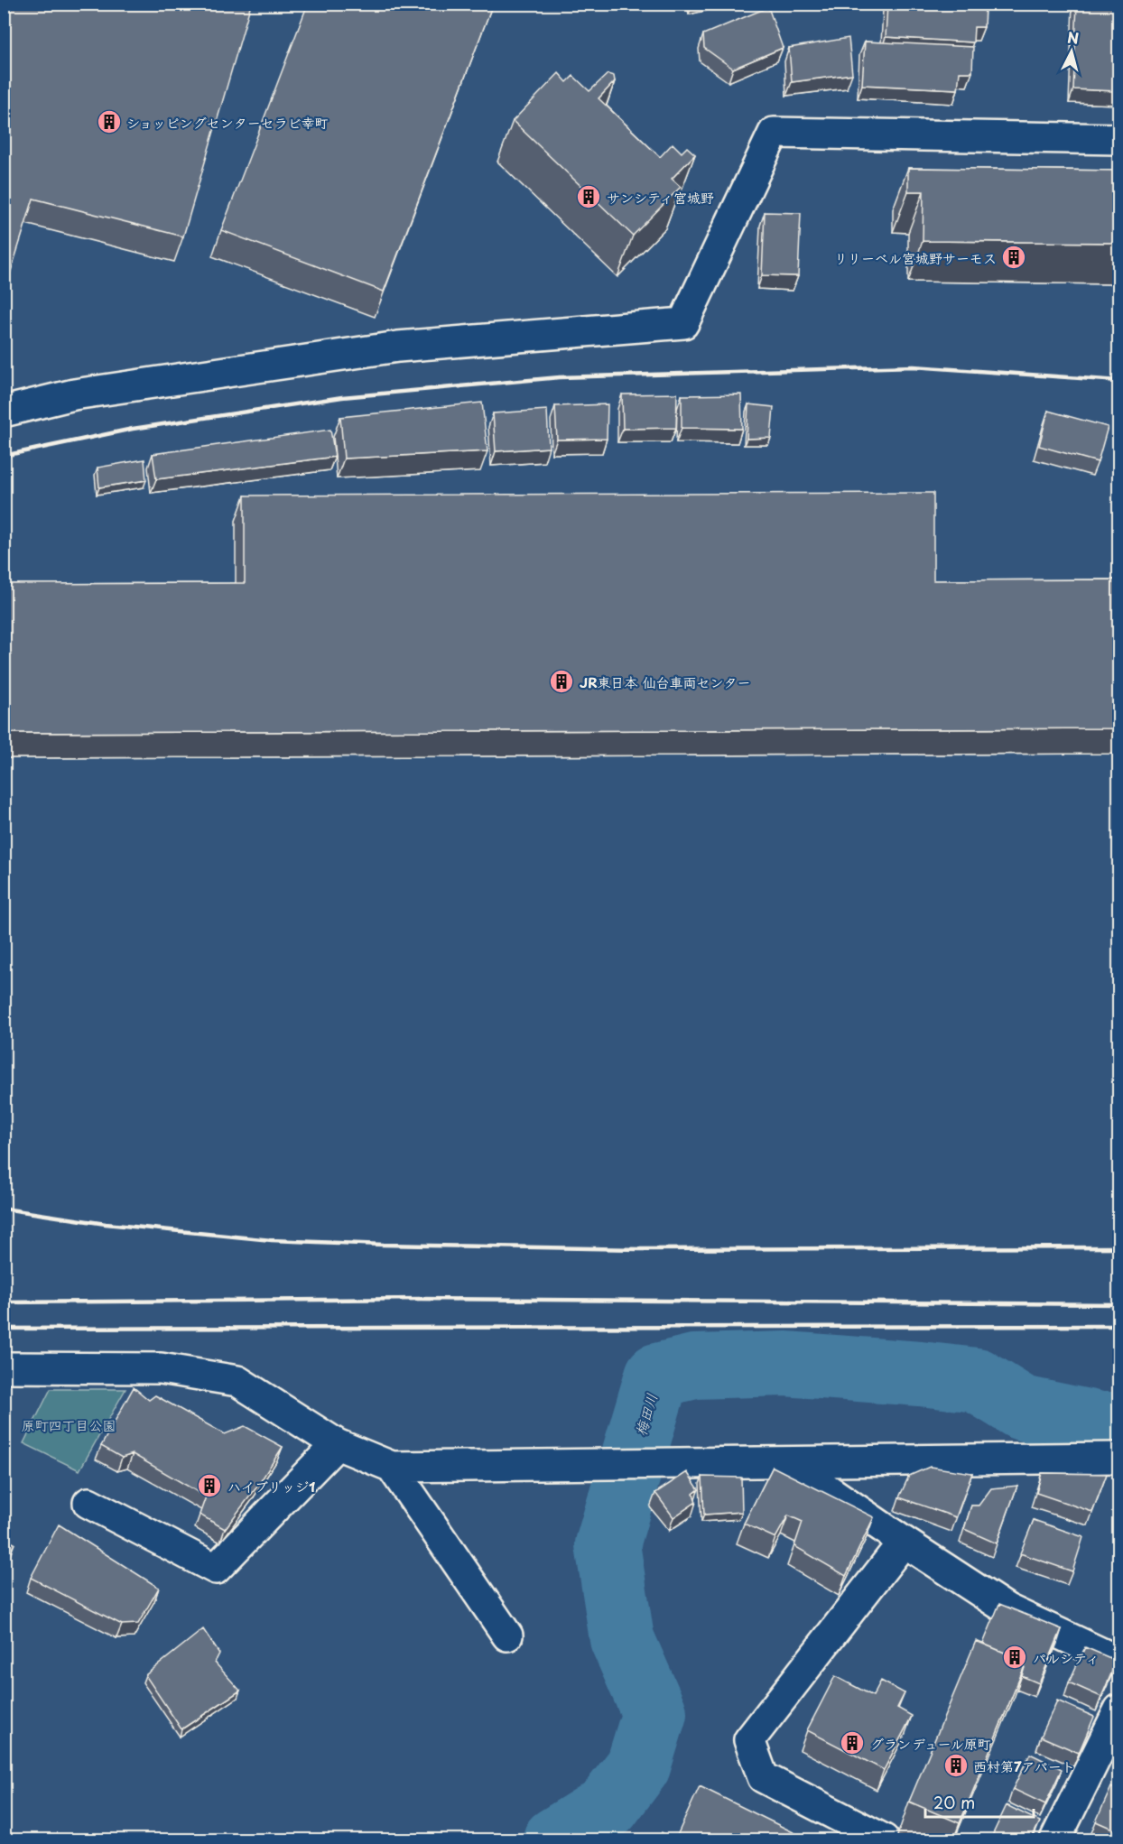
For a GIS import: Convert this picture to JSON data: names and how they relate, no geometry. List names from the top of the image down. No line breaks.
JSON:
{"water":["梅田川"],"parks":["原町四丁目公園"],"places":{"building":["ショッピングセンターセラビ幸町","サンシティ宮城野","リリーベル宮城野サーモス","JR東日本 仙台車両センター","ハイブリッジ1","パルシティ","グランデュール原町","西村第7アパート"]},"scale_bar":"20 m","north":"top"}
